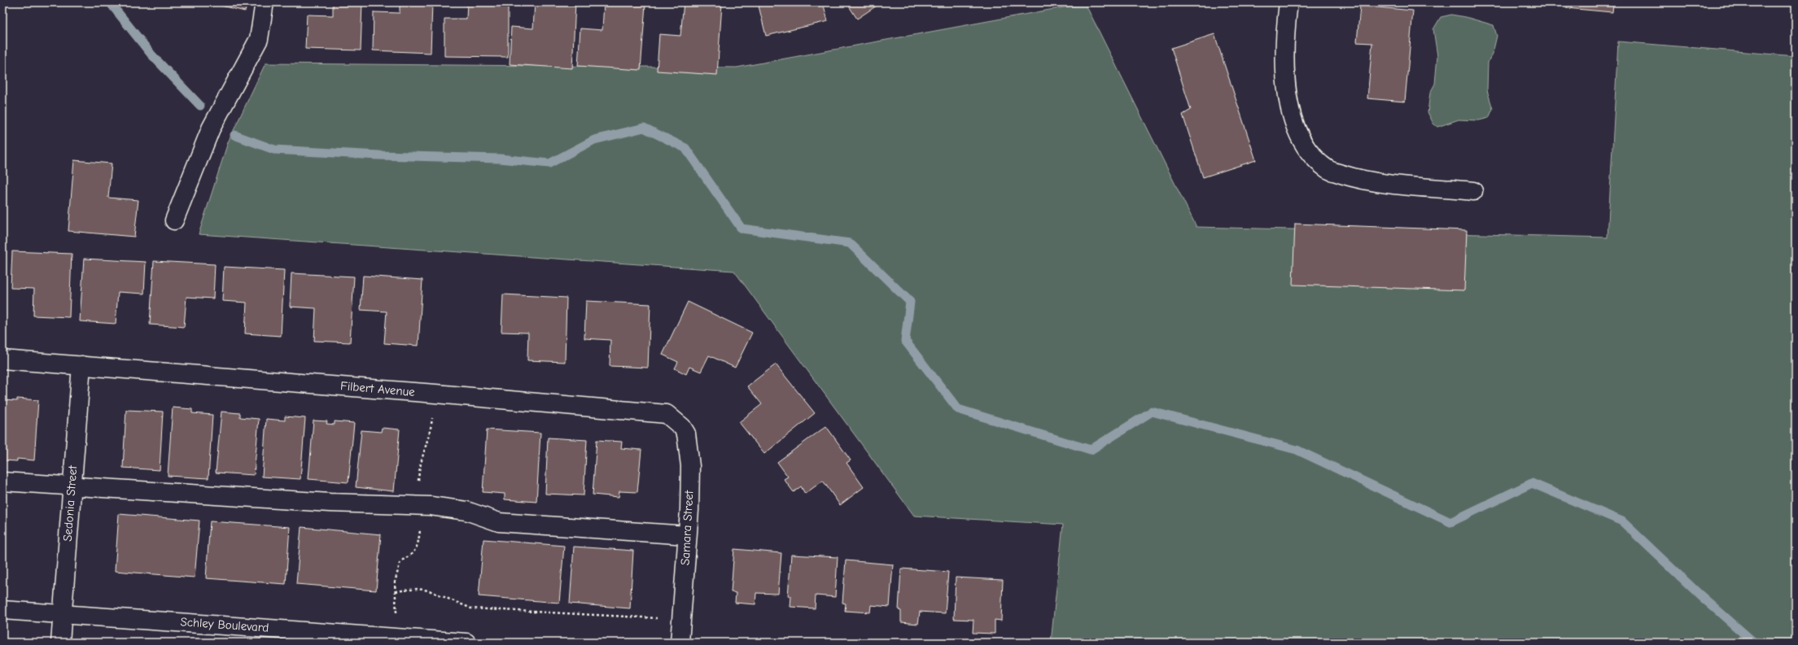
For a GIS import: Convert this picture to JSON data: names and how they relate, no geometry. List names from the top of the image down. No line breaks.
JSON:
{"streets":{"street":["Filbert Avenue","Sedonia Street","Samara Street","Schley Boulevard"]},"crossings":[["Filbert Avenue","Sedonia Street"],["Filbert Avenue","Samara Street"],["Sedonia Street","Schley Boulevard"]]}
